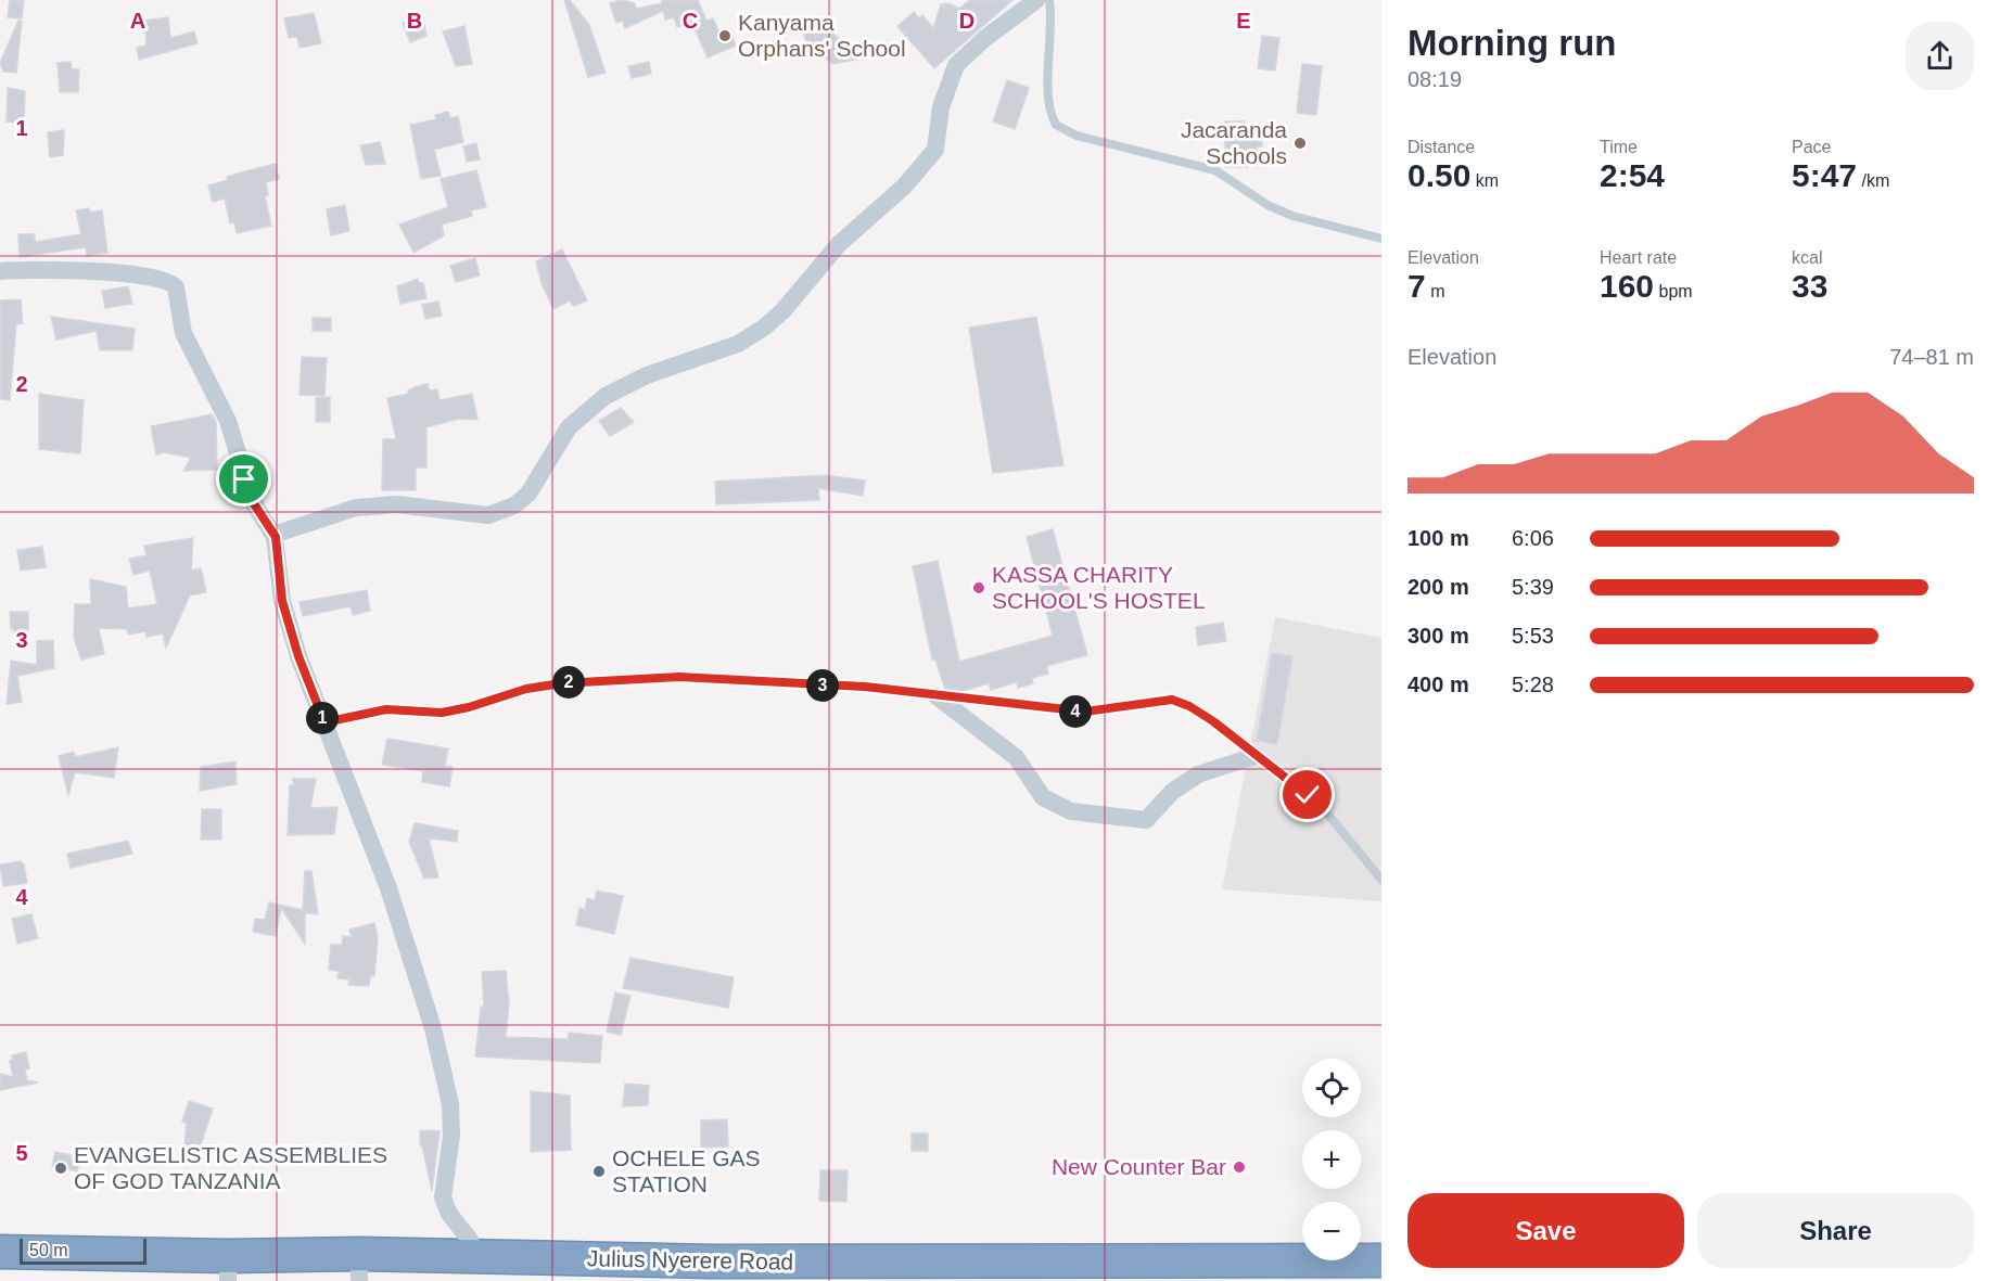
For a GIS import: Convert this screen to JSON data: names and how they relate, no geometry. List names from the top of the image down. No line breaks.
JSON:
{"streets":{"highway":["Julius Nyerere Road"]},"places":["Kanyama Orphans' School","Jacaranda Schools","KASSA CHARITY SCHOOL'S HOSTEL","New Counter Bar","EVANGELISTIC ASSEMBLIES OF GOD TANZANIA","OCHELE GAS STATION"],"scale_bar":"50 m","page":{"heading":["Morning run","08:19"],"stats":[["Distance","0.50 km"],["Time","2:54"],["Pace","5:47 /km"],["Elevation","7 m"],["Heart rate","160 bpm"],["kcal","33"]],"chart":["Elevation","74–81 m"],"list":[{"name":"100 m","note":"6:06"},{"name":"200 m","note":"5:39"},{"name":"300 m","note":"5:53"},{"name":"400 m","note":"5:28"}],"pins":["2","3","4","1"],"map_buttons":["+","−"],"buttons":["Save","Share"],"scale":"50 m"},"grid":{"columns":["A","B","C","D","E"],"rows":["1","2","3","4","5"]}}
